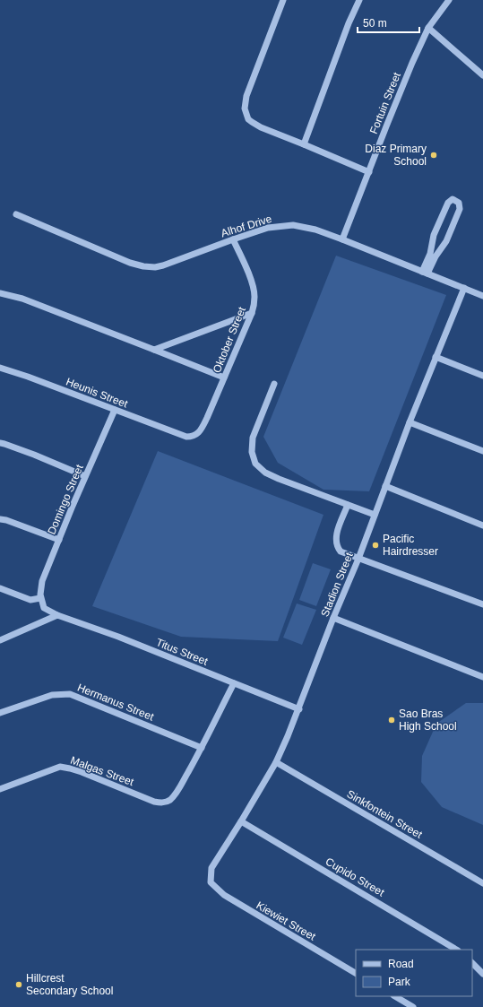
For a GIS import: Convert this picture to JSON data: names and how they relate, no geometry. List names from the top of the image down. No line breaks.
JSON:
{"streets":{"street":["Fortuin Street","Alhof Drive","Oktober Street","Heunis Street","Domingo Street","Stadion Street","Titus Street","Hermanus Street","Malgas Street","Sinkfontein Street","Cupido Street","Kiewiet Street"]},"crossings":[["Fortuin Street","Alhof Drive"],["Alhof Drive","Oktober Street"],["Alhof Drive","Stadion Street"],["Oktober Street","Heunis Street"],["Heunis Street","Domingo Street"],["Domingo Street","Titus Street"],["Stadion Street","Titus Street"],["Stadion Street","Sinkfontein Street"],["Stadion Street","Cupido Street"],["Stadion Street","Kiewiet Street"],["Hermanus Street","Malgas Street"]],"places":["Diaz Primary School","Pacific Hairdresser","Sao Bras High School","Hillcrest Secondary School"],"legend":["Road","Park"],"scale_bar":"50 m"}
